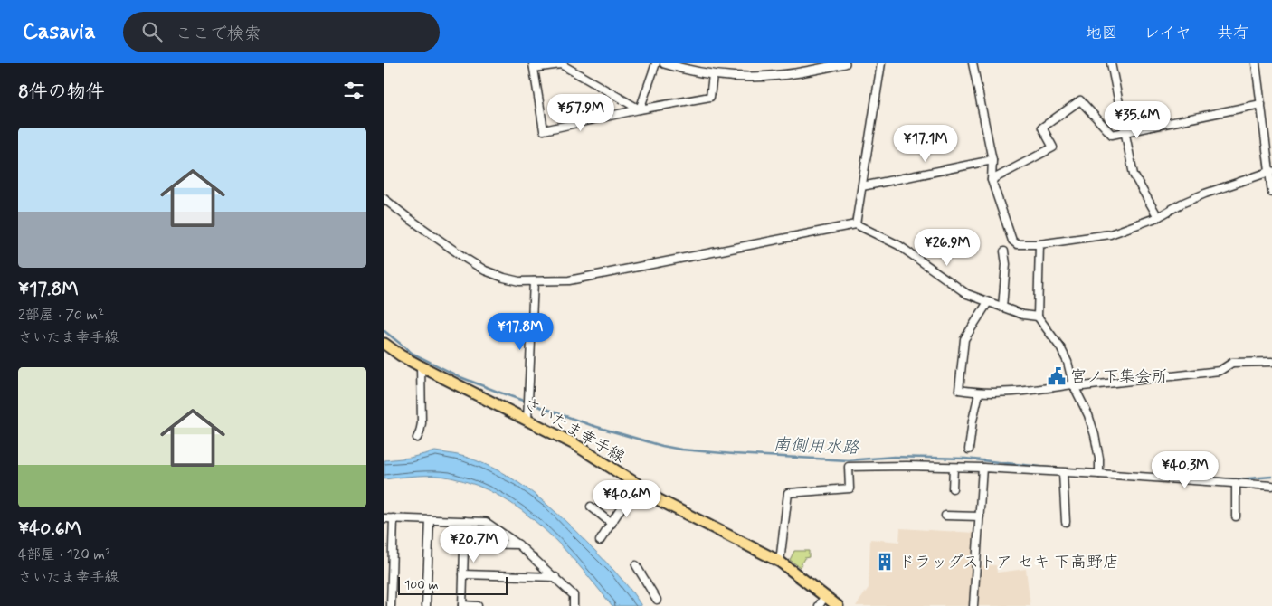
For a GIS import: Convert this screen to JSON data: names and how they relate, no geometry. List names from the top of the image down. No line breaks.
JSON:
{"streets":{"main road":["さいたま幸手線"]},"water":["南側用水路"],"places":{"public building":["宮ノ下集会所"],"building":["ドラッグストア セキ 下高野店"]},"scale_bar":"100 m","page":{"header":"Casavia","search":"ここで検索","nav":["地図","レイヤ","共有"],"heading":"8件の物件","price":["¥57.9M","¥35.6M","¥17.1M","¥26.9M","¥17.8M","¥40.3M","¥40.6M","¥20.7M"],"list":[{"name":"¥17.8M","note":"2部屋 · 70 m² · さいたま幸手線"},{"name":"¥40.6M","note":"4部屋 · 120 m² · さいたま幸手線"}],"scale":"100 m"}}
